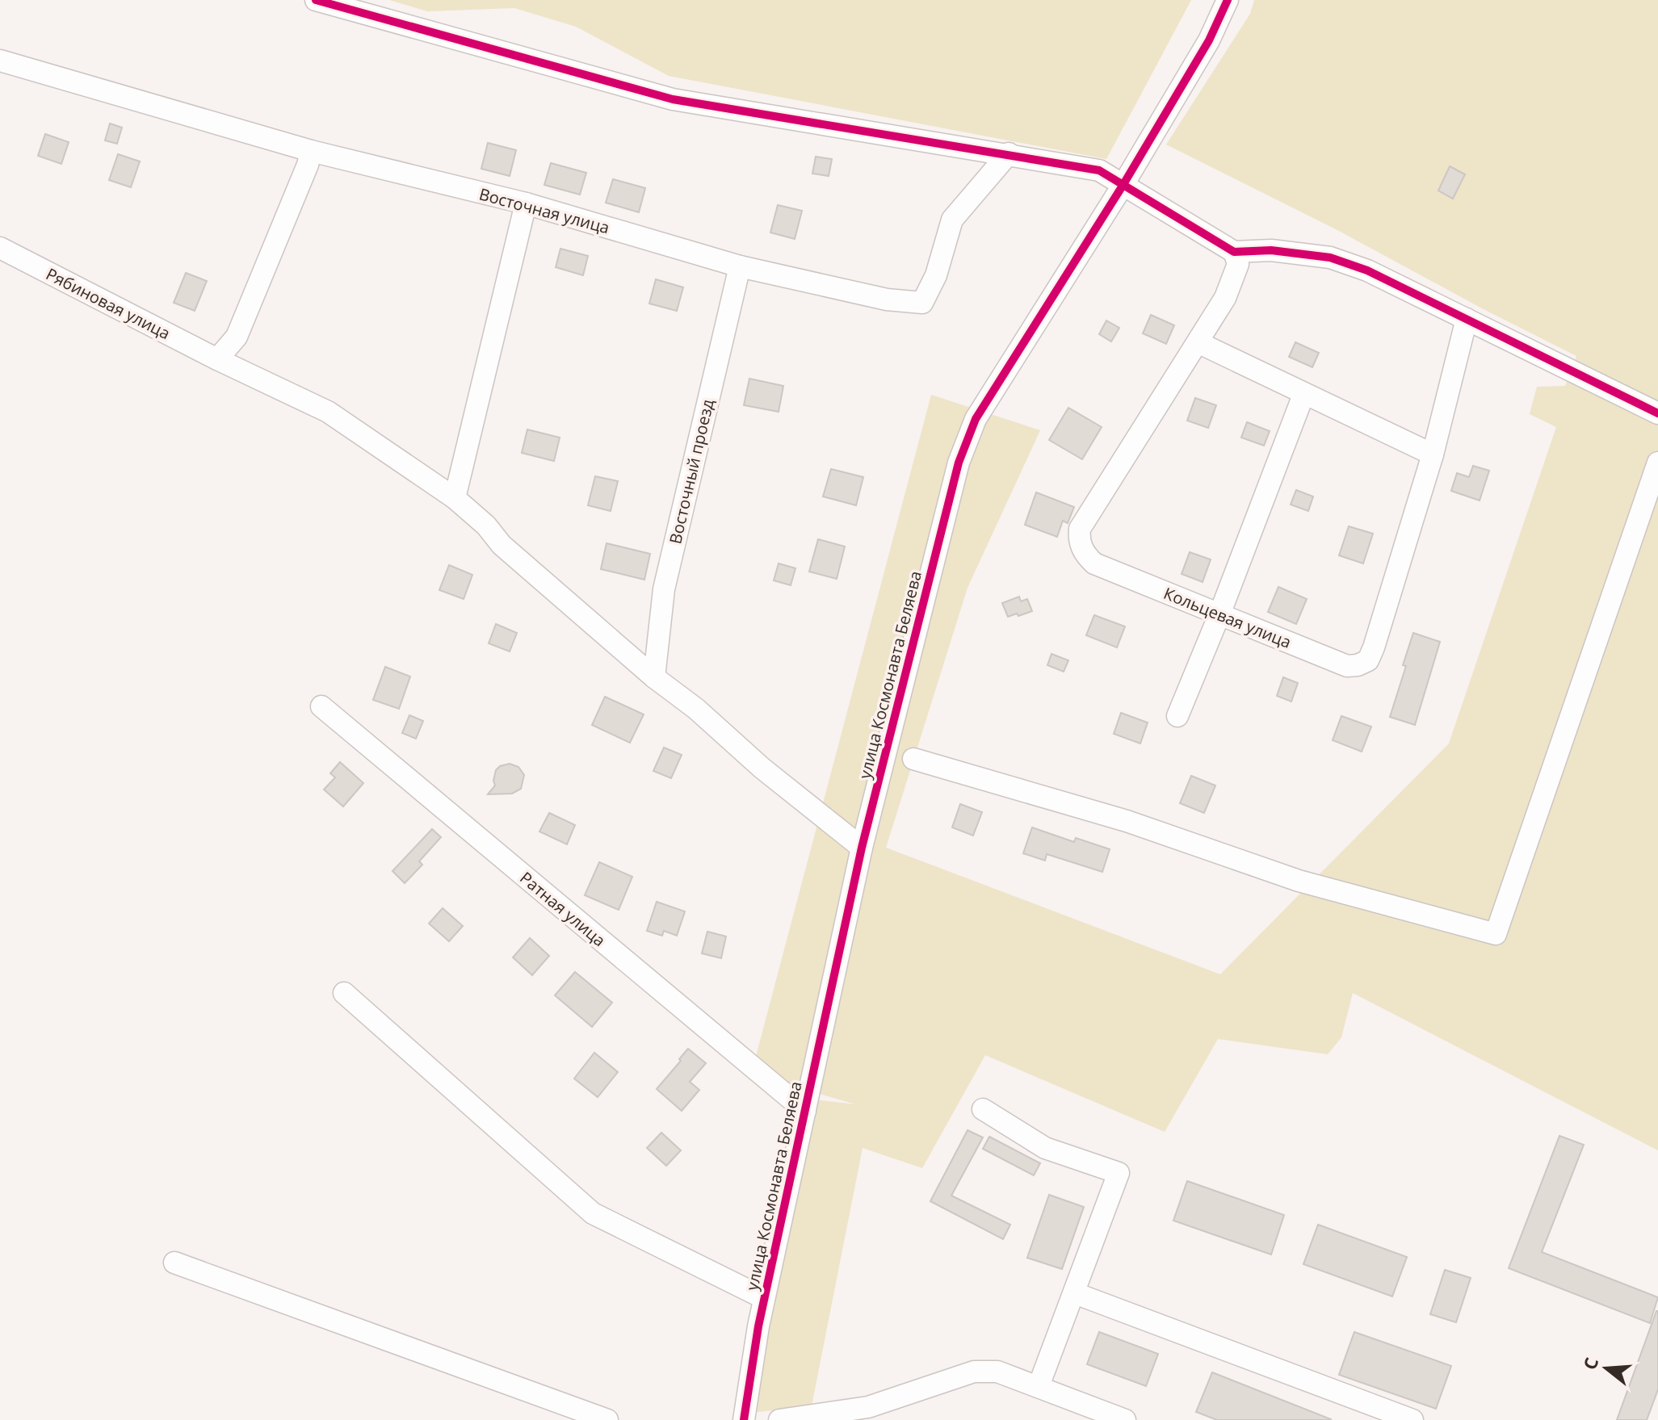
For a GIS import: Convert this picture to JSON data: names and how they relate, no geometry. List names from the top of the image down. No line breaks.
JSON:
{"streets":{"street":["Восточная улица","Рябиновая улица","Восточный проезд","Кольцевая улица","улица Космонавта Беляева","Ратная улица"]},"crossings":[["Восточная улица","Восточный проезд"],["Рябиновая улица","Восточный проезд"],["Рябиновая улица","улица Космонавта Беляева"],["улица Космонавта Беляева","Ратная улица"]],"north":"left"}
